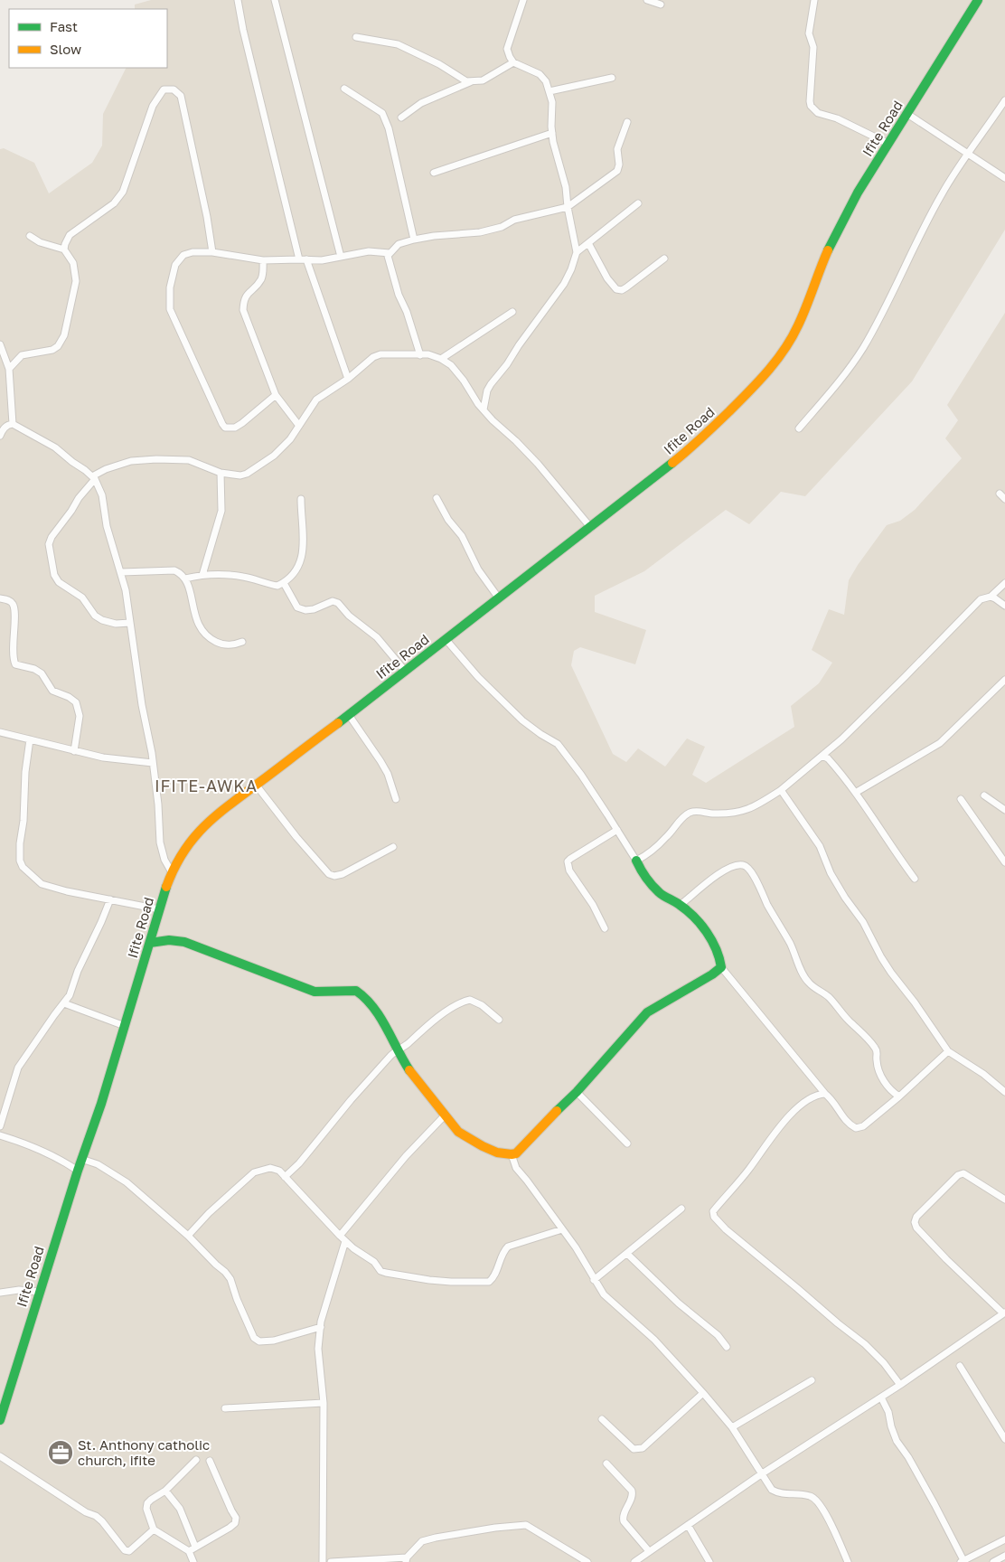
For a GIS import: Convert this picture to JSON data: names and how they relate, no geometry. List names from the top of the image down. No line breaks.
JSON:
{"streets":{"street":["Ifite Road"]},"districts":["IFITE-AWKA"],"places":{"office":["St. Anthony catholic church, ifite"]},"legend":["Fast","Slow"]}
